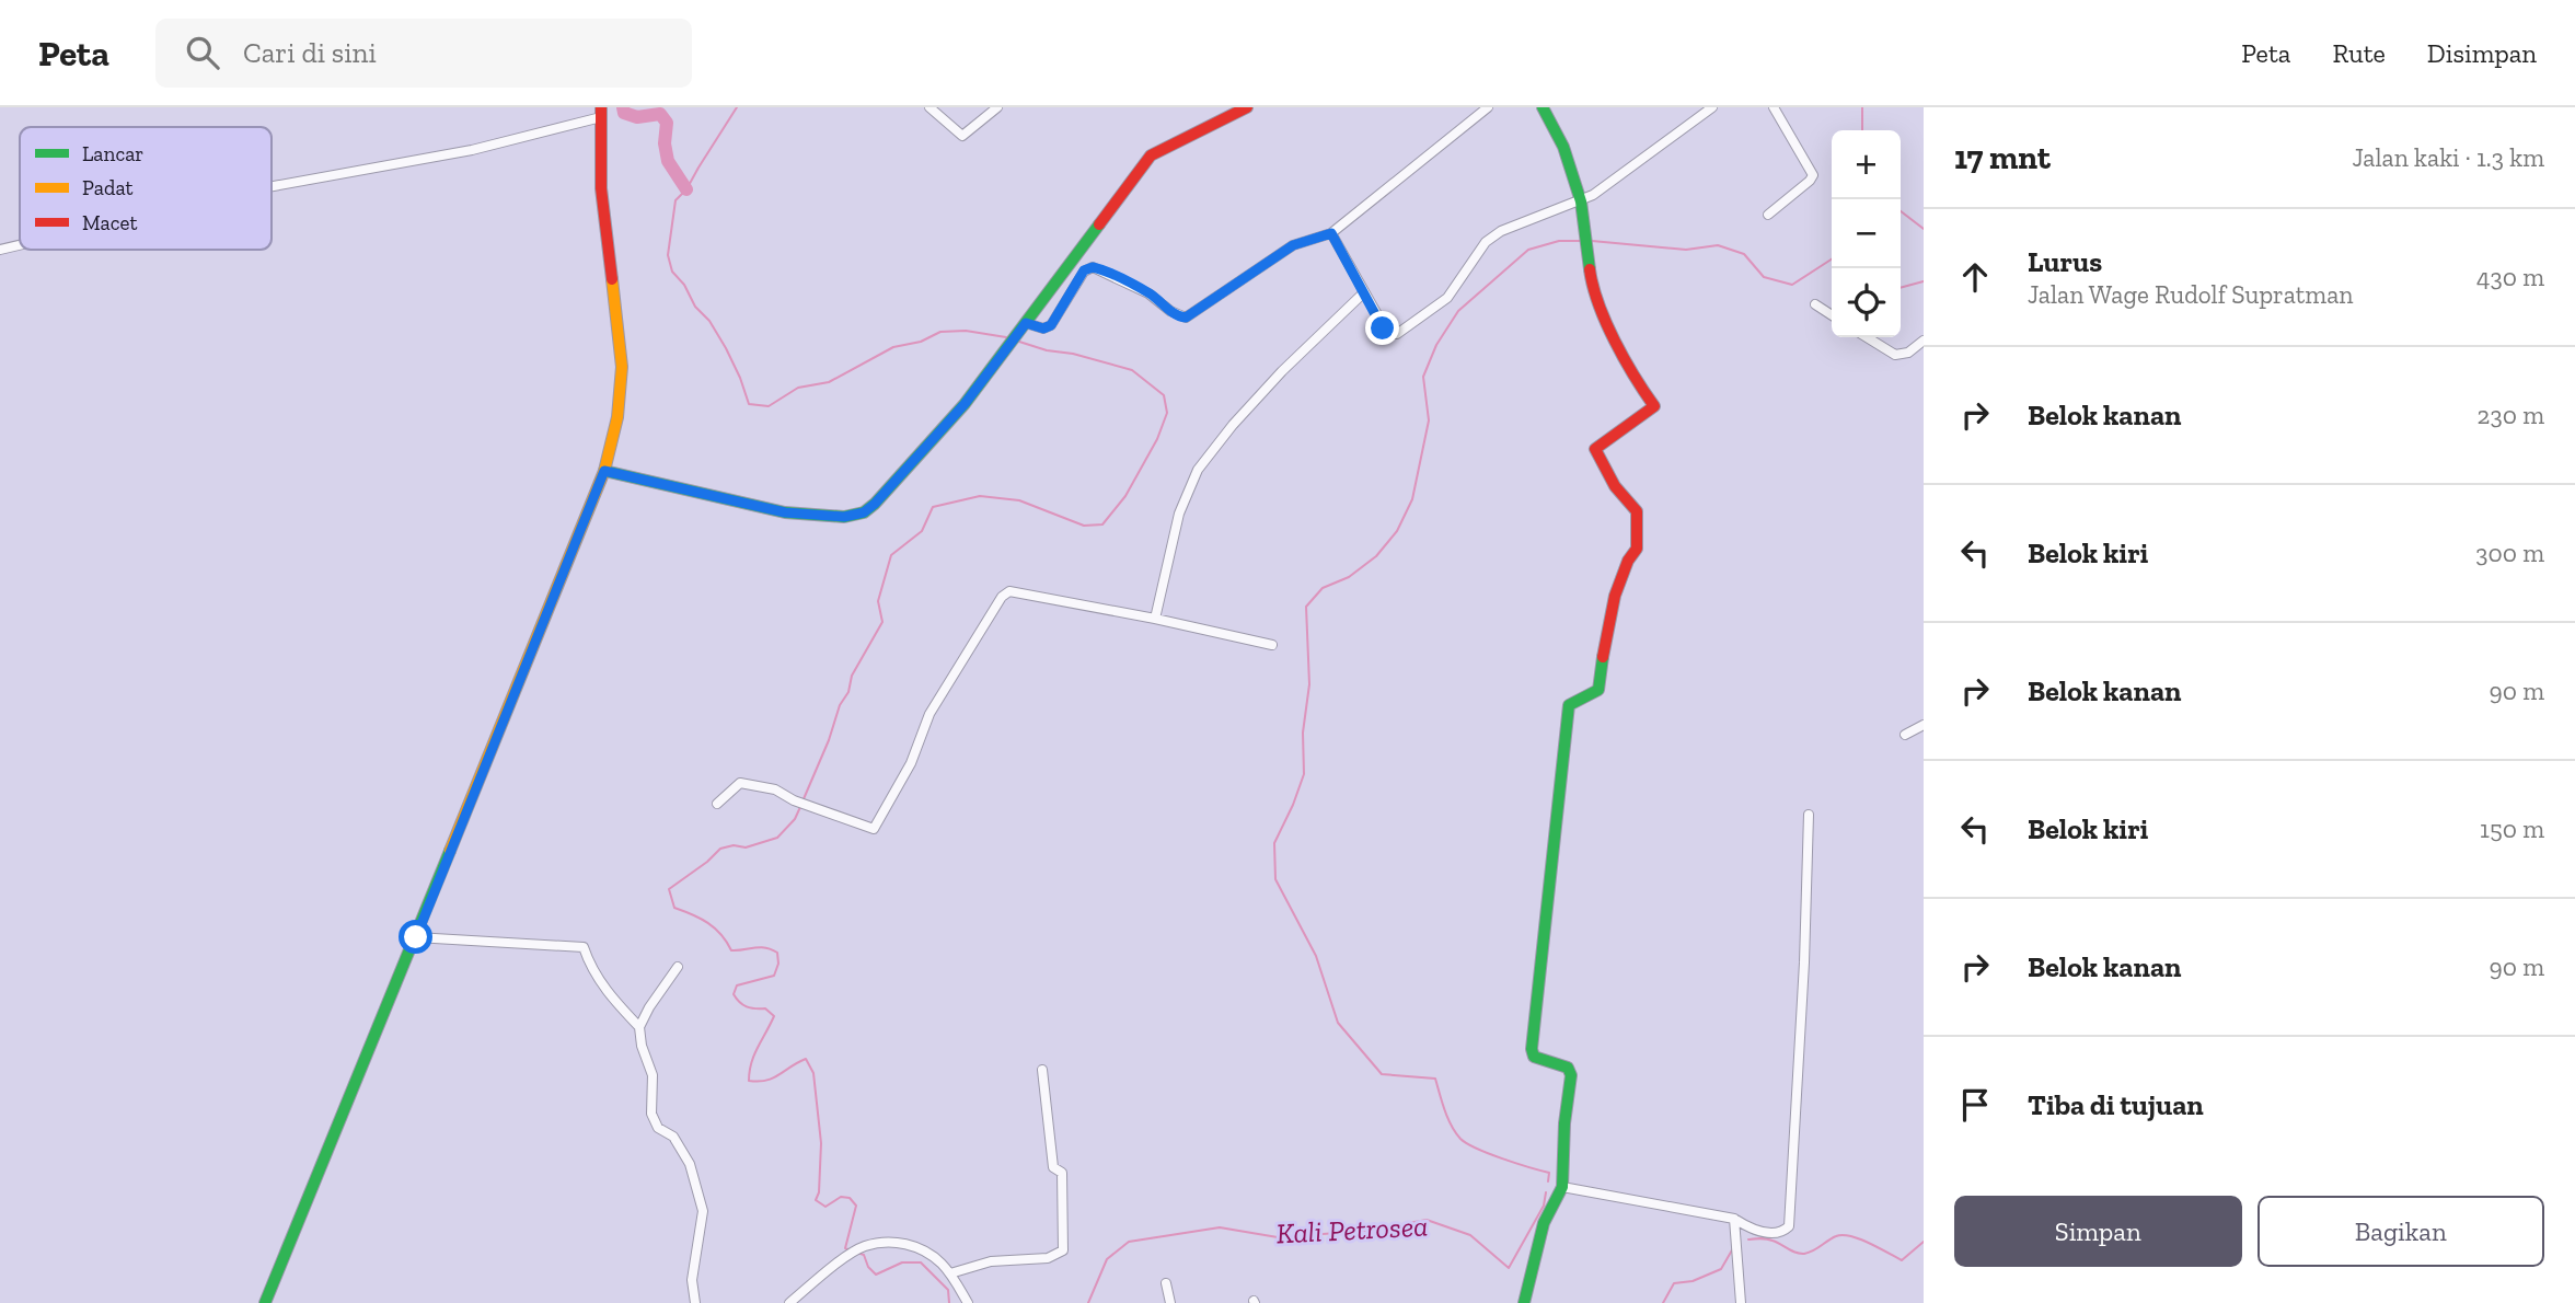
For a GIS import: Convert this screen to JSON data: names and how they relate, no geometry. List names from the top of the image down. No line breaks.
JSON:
{"water":["Kali Petrosea"],"legend":["Lancar","Padat","Macet"],"page":{"header":"Peta","search":"Cari di sini","nav":["Peta","Rute","Disimpan"],"heading":["17 mnt","Jalan kaki · 1.3 km"],"map_buttons":["+","−"],"list":[["Lurus","Jalan Wage Rudolf Supratman","430 m"],["Belok kanan","230 m"],["Belok kiri","300 m"],["Belok kanan","90 m"],["Belok kiri","150 m"],["Belok kanan","90 m"],"Tiba di tujuan"],"buttons":["Simpan","Bagikan"]}}
